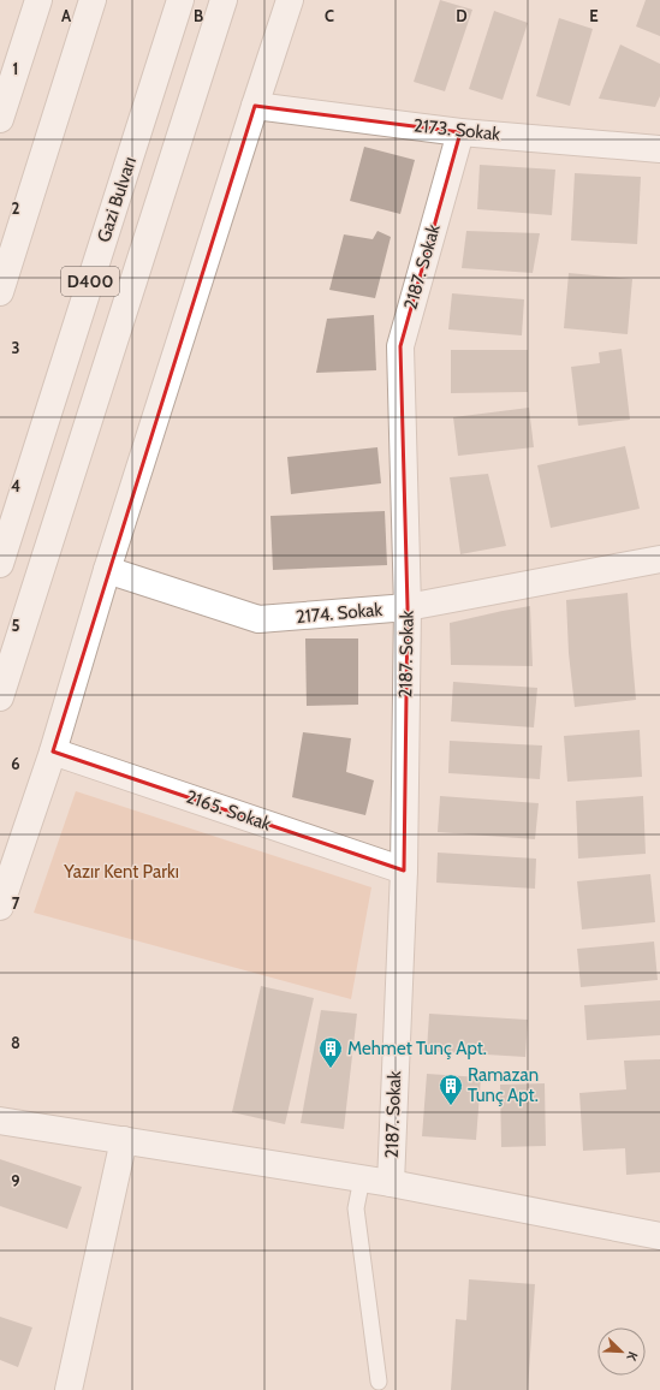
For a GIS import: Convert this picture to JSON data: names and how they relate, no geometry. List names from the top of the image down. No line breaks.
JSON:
{"streets":{"main road":["2173. Sokak","Gazi Bulvarı","2187. Sokak","D400","2174. Sokak","2165. Sokak"]},"crossings":[["2173. Sokak","2187. Sokak"],["2187. Sokak","2174. Sokak"],["2187. Sokak","2165. Sokak"]],"parks":["Yazır Kent Parkı"],"places":{"building":["Mehmet Tunç Apt.","Ramazan Tunç Apt."]},"north":"bottom right","grid":{"columns":["A","B","C","D","E"],"rows":["1","2","3","4","5","6","7","8","9"]}}
